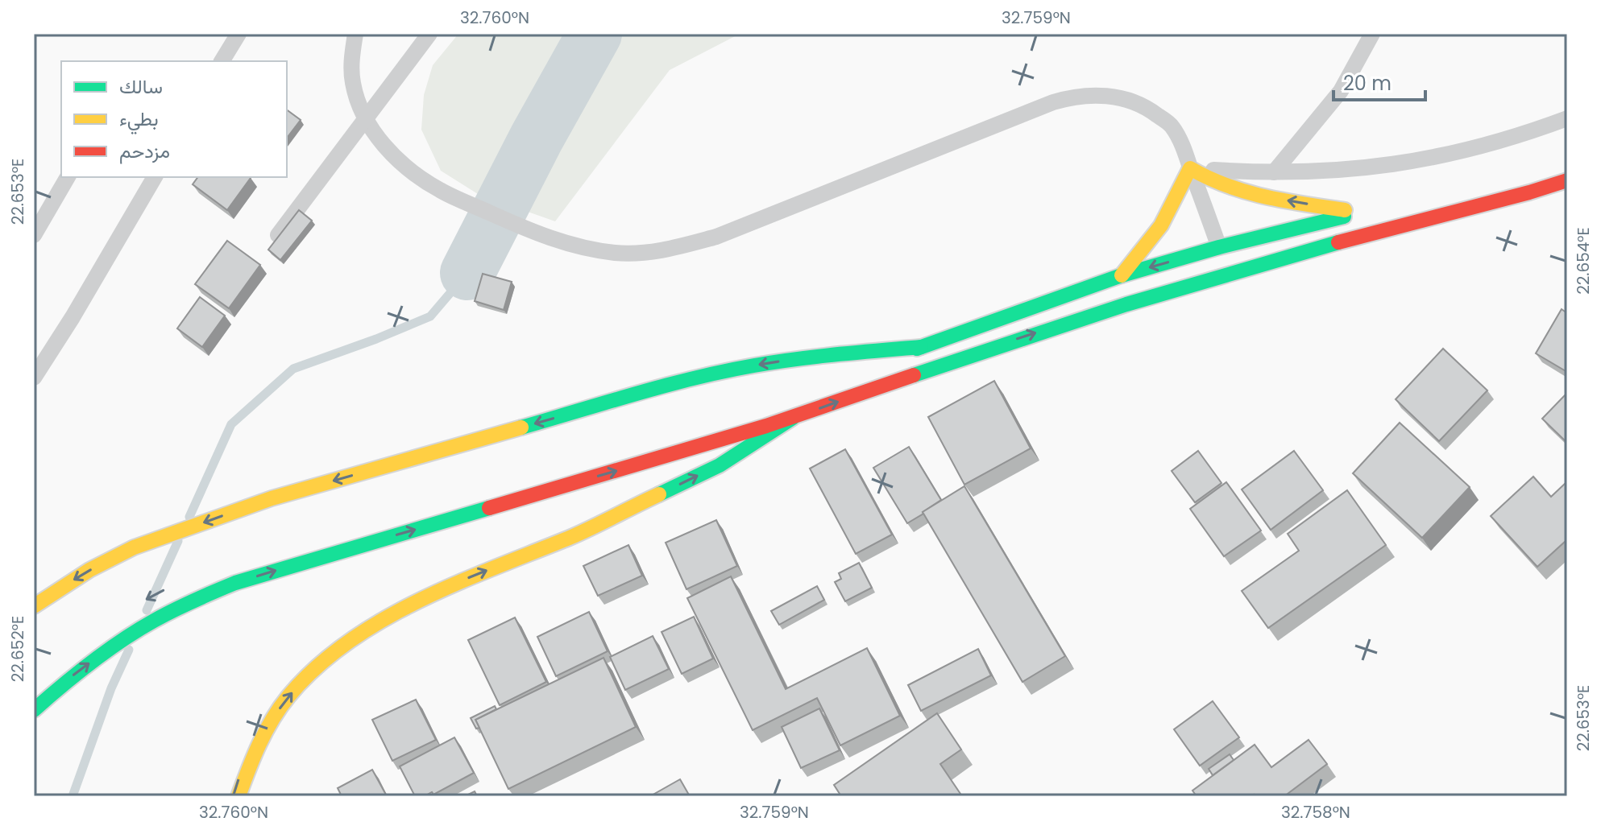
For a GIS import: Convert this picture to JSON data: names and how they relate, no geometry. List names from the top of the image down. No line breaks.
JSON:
{"legend":["سالك","بطيء","مزدحم"],"scale_bar":"20 m","coordinates":["32.760°N","32.759°N","22.653°E","22.654°E","22.652°E","32.758°N"]}
